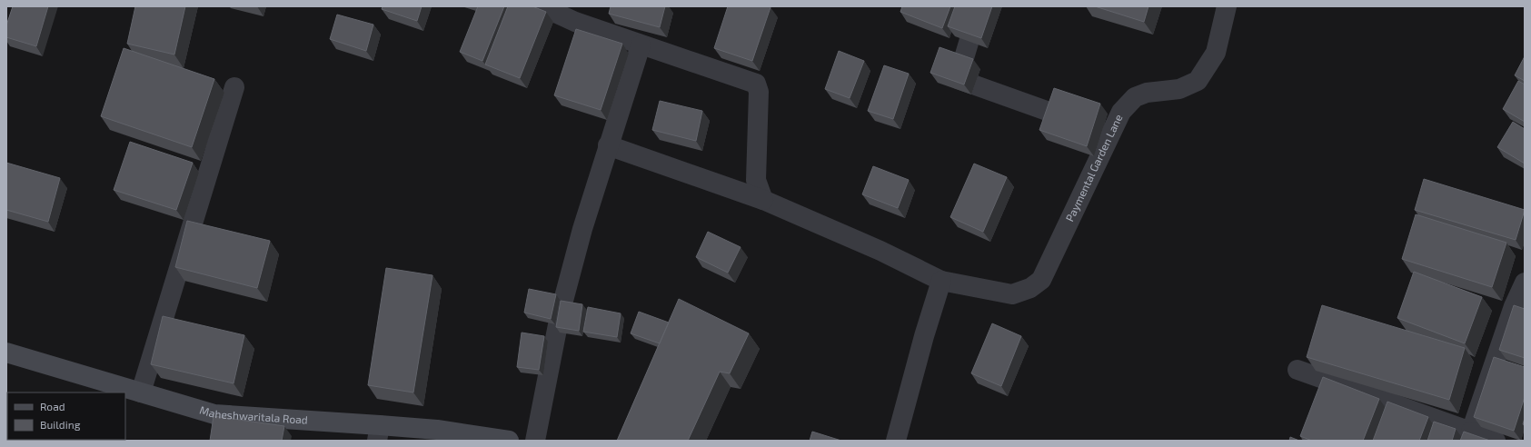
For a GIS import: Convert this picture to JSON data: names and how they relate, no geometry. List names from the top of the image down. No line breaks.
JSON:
{"streets":{"street":["Paymental Garden Lane","Maheshwaritala Road"]},"legend":["Road","Building"]}
